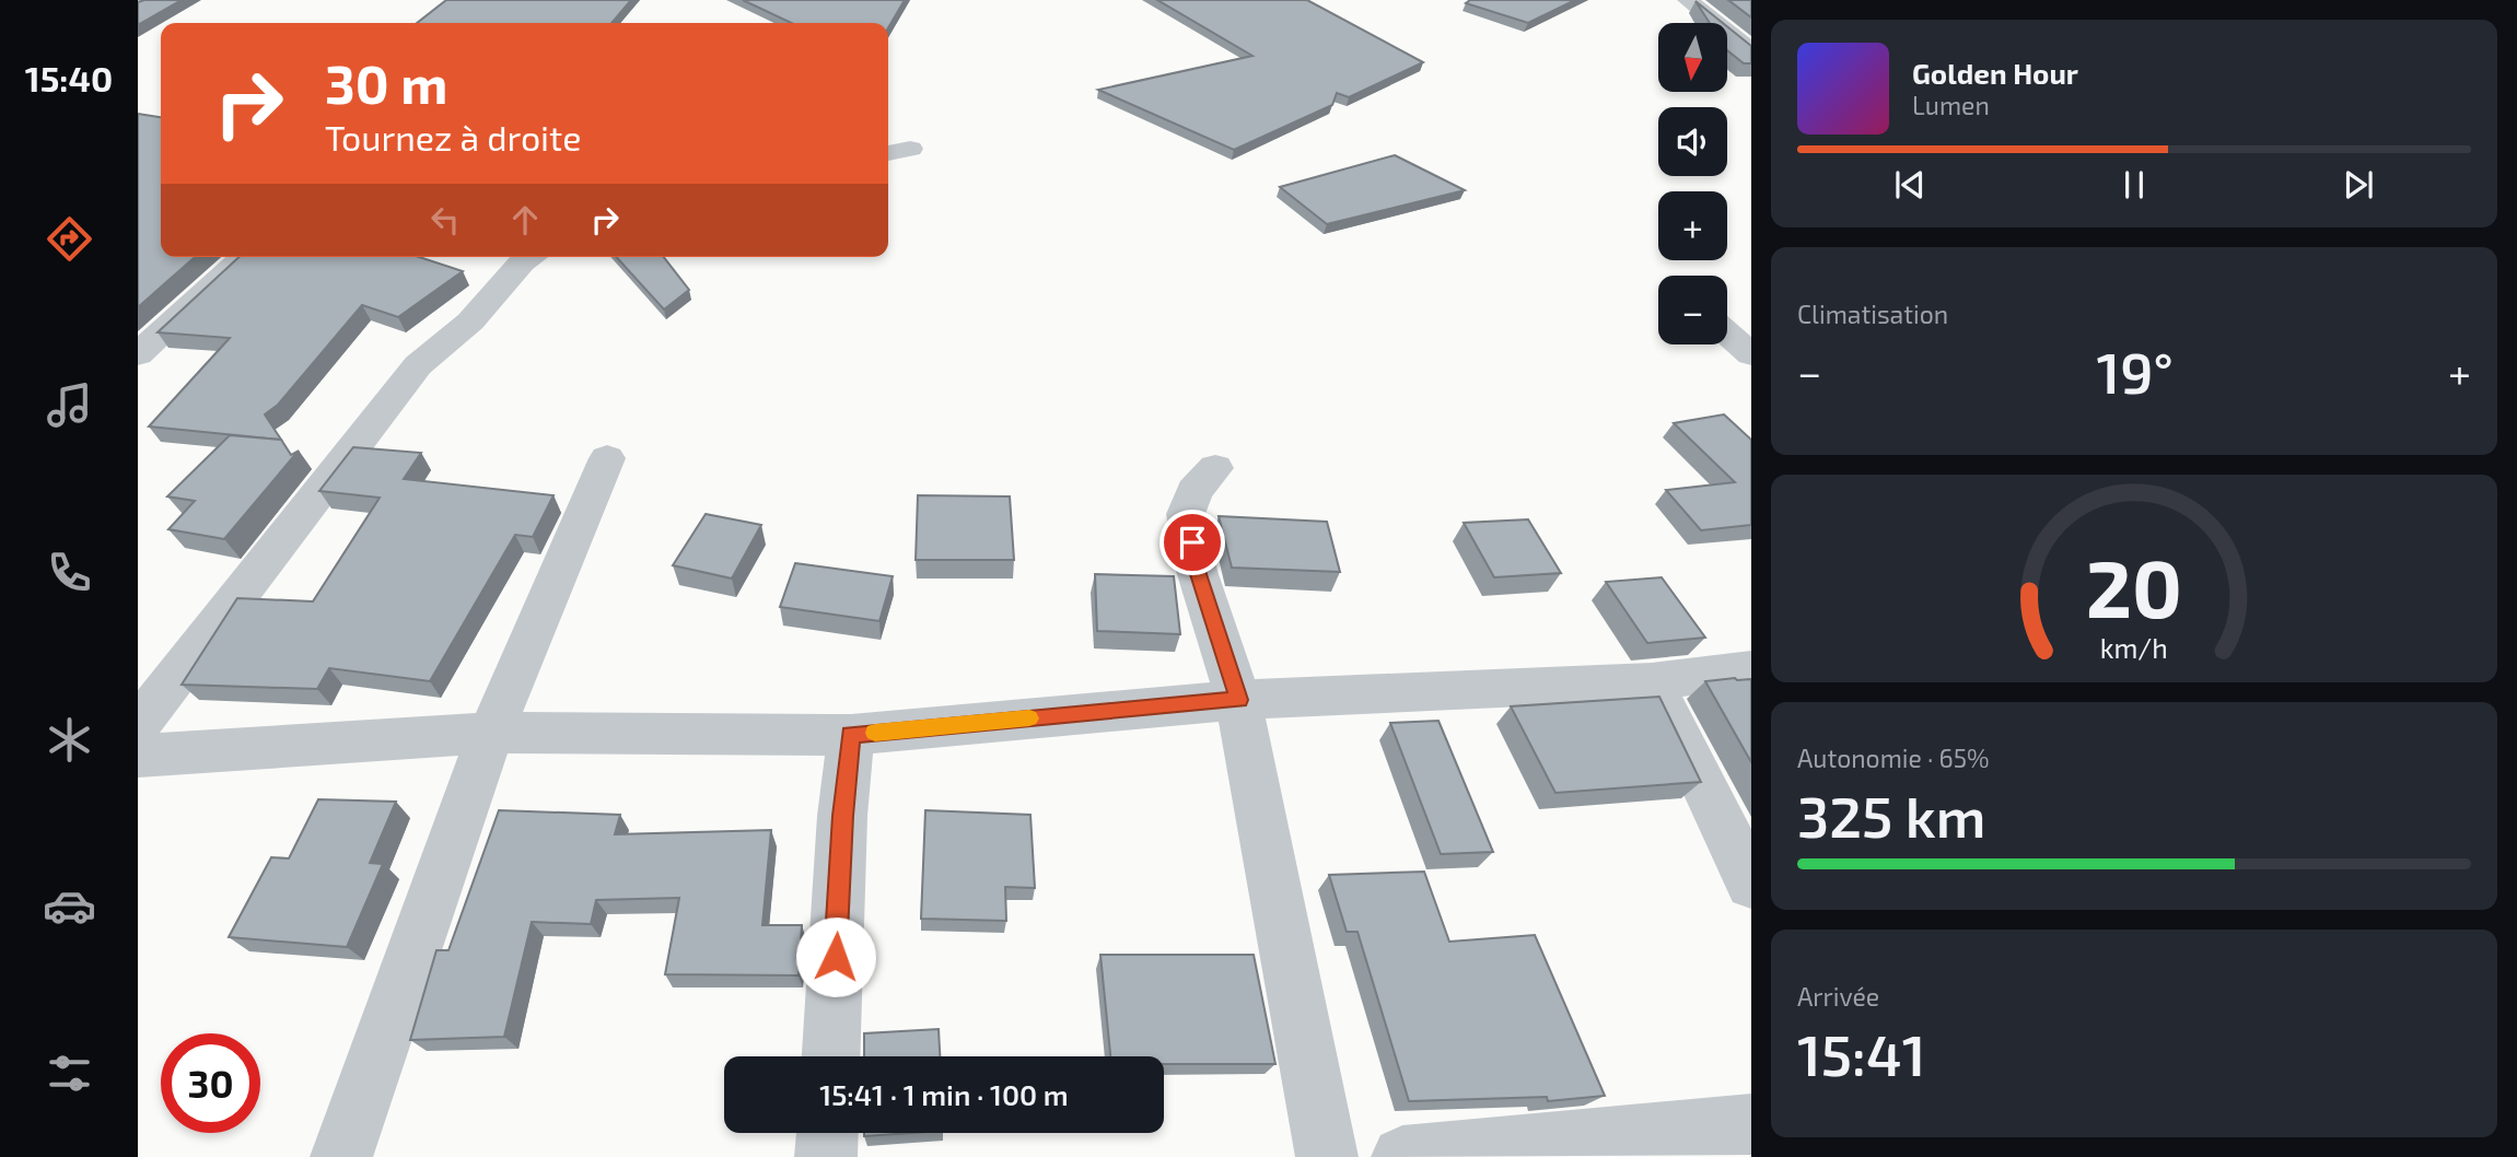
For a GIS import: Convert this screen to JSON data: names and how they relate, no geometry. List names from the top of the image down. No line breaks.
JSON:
{"north":"bottom","page":{"tabs":"15:40","map_buttons":["+","−"],"turn":["30 m","Tournez à droite"],"song":["Golden Hour","Lumen"],"tile":["Climatisation",["Autonomie · 65%","325 km"],["Arrivée","15:41"]],"heat":["−","19°","+"],"limit":"30","trip":"15:41 · 1 min · 100 m","gauge":["20","km/h"]}}
